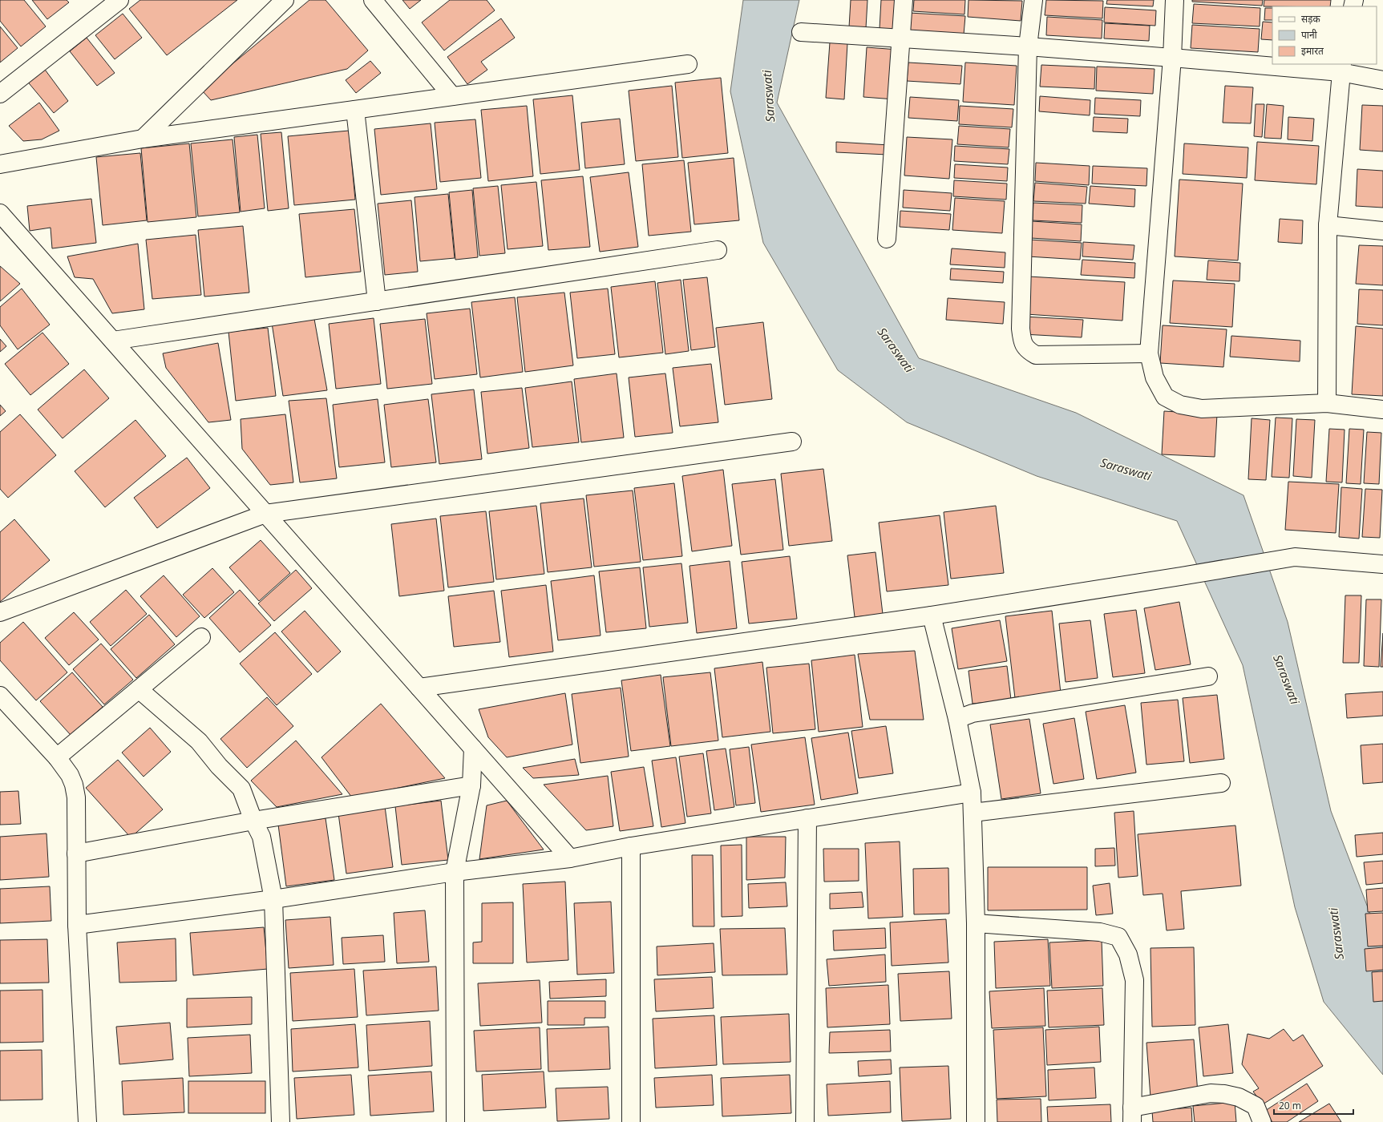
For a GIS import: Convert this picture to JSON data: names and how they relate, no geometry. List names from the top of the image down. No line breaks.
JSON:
{"water":["Saraswati"],"legend":["सड़क","पानी","इमारत"],"scale_bar":"20 m"}
